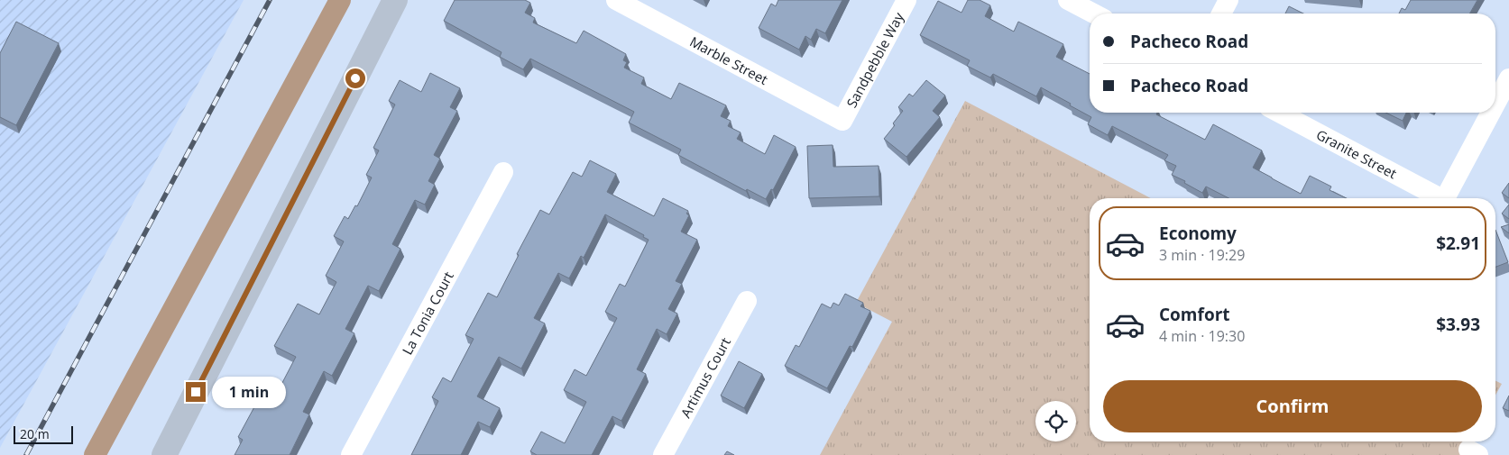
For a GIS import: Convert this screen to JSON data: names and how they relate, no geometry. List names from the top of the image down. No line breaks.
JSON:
{"streets":{"street":["Marble Street","Sandpebble Way","Granite Street","La Tonia Court","Artimus Court"]},"crossings":[["Marble Street","Sandpebble Way"]],"scale_bar":"20 m","page":{"banner":["Pacheco Road","Pacheco Road"],"list":[{"name":"Economy","note":"3 min · 19:29","value":"$2.91"},{"name":"Comfort","note":"4 min · 19:30","value":"$3.93"}],"buttons":"Confirm","bubble":"1 min","scale":"20 m"}}
